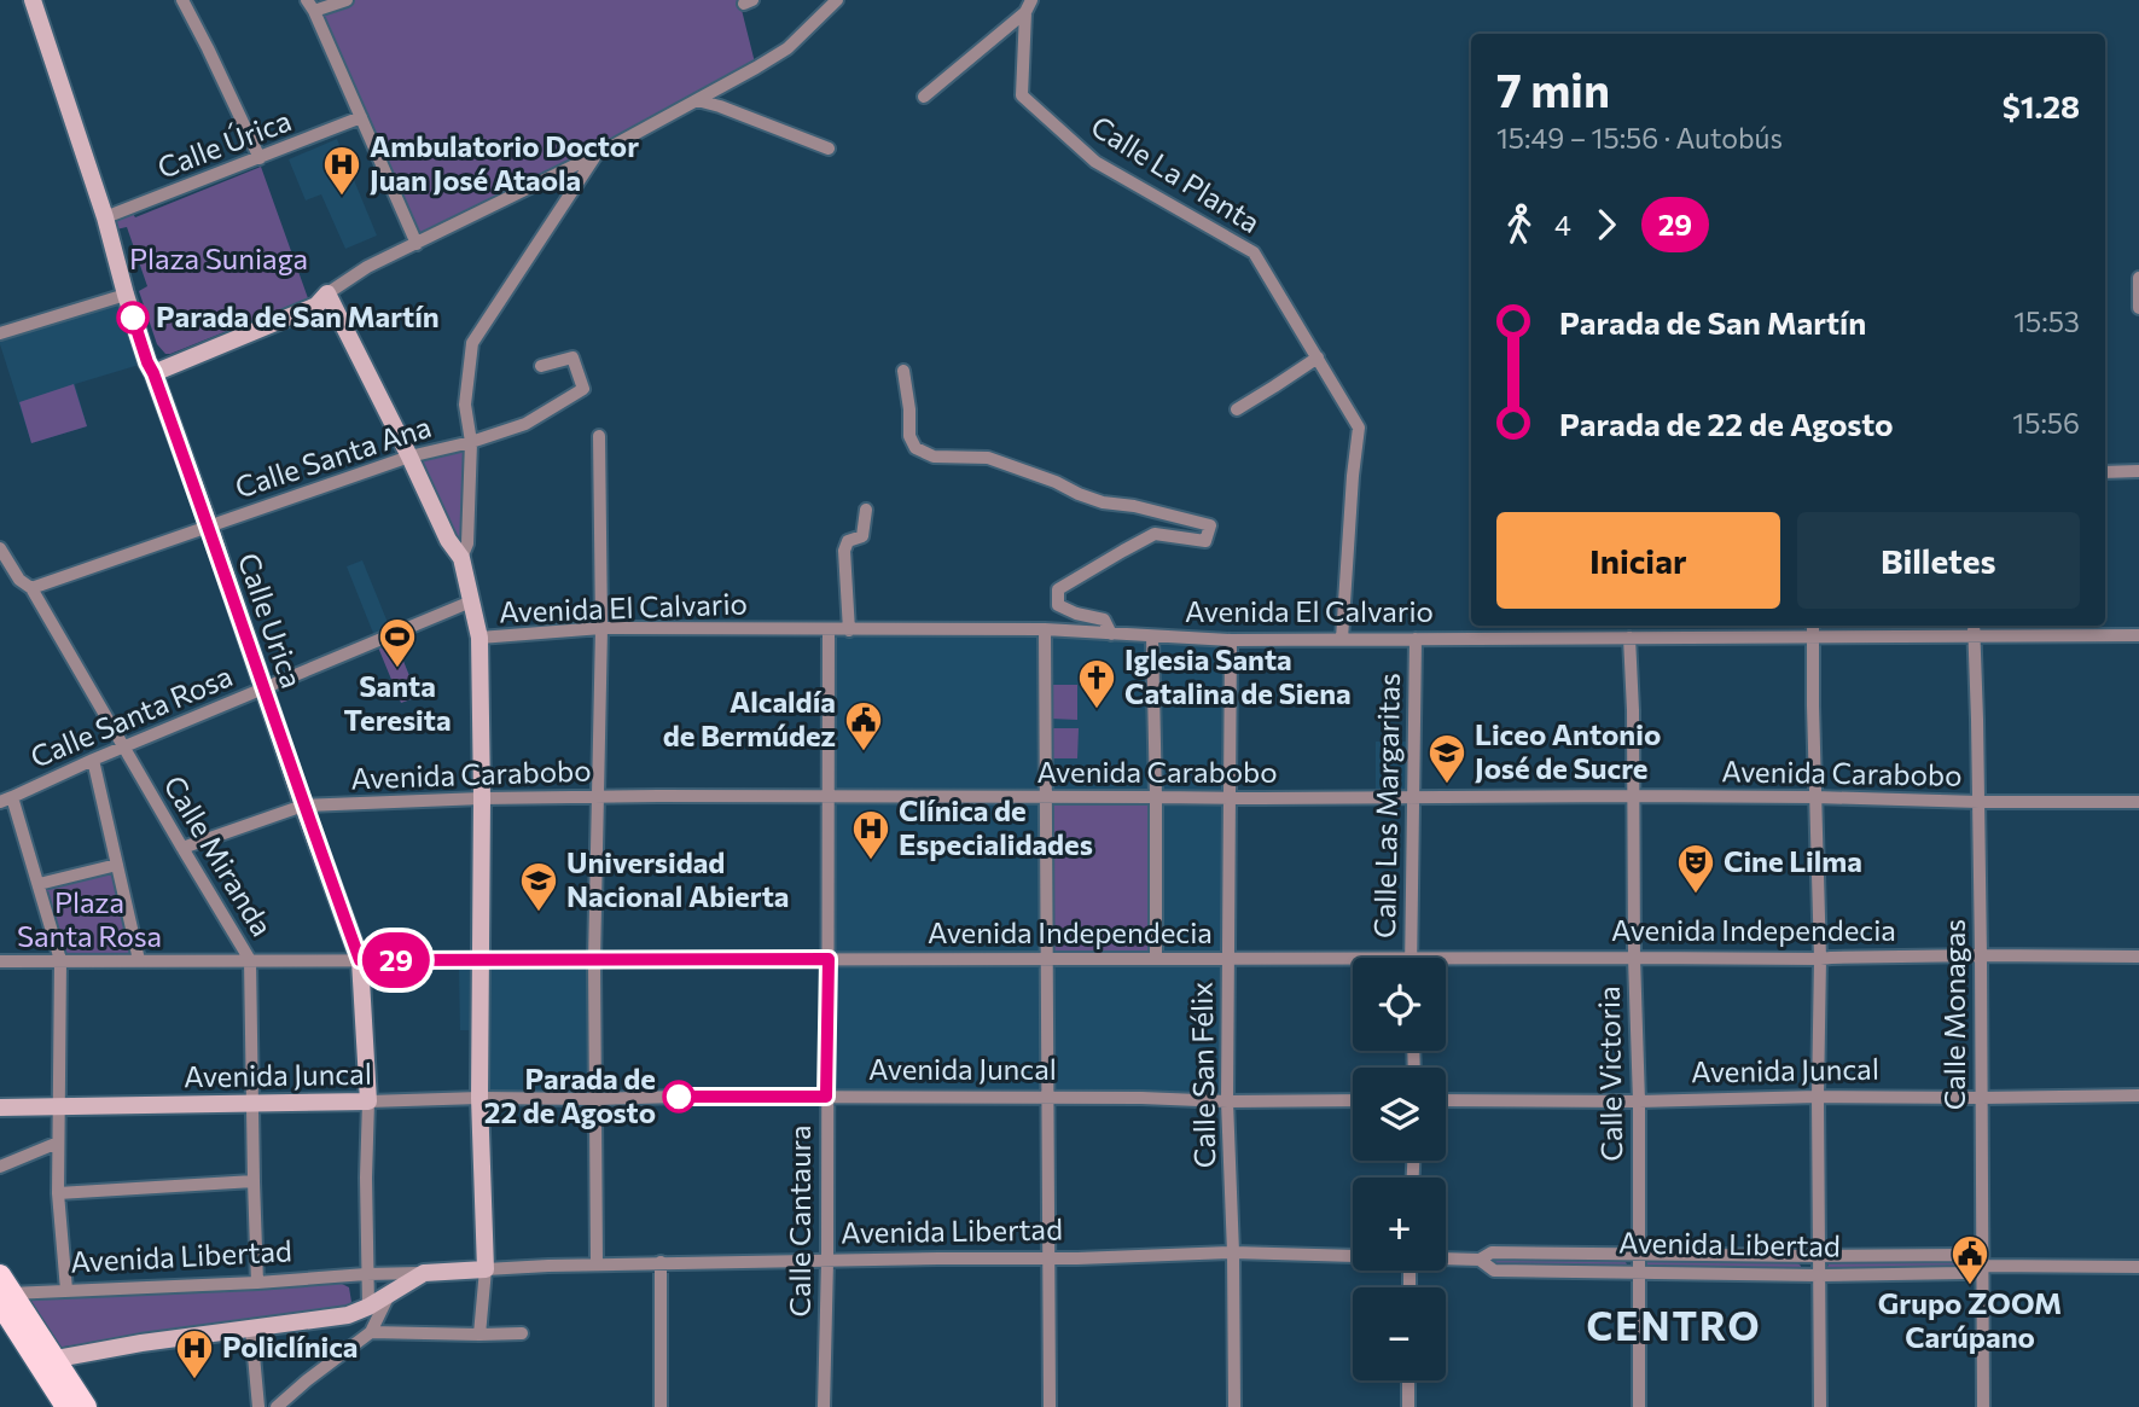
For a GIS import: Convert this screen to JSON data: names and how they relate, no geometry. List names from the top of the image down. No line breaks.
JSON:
{"streets":{"main road":["Calle Urica","Avenida Juncal","Avenida Libertad"],"street":["Calle Úrica","Calle La Planta","Calle Santa Ana","Avenida El Calvario","Calle Santa Rosa","Avenida Carabobo","Calle Las Margaritas","Calle Miranda","Avenida Independecia","Calle Monagas","Calle Victoria","Calle San Félix","Calle Cantaura"]},"crossings":[["Calle Úrica","Calle Urica"],["Calle La Planta","Avenida El Calvario"],["Calle Santa Ana","Calle Urica"],["Calle Santa Ana","Calle Miranda"],["Avenida El Calvario","Calle Las Margaritas"],["Avenida El Calvario","Calle Monagas"],["Avenida El Calvario","Calle Victoria"],["Avenida El Calvario","Calle San Félix"],["Avenida El Calvario","Calle Cantaura"],["Calle Urica","Calle Santa Rosa"],["Calle Urica","Avenida Carabobo"],["Calle Urica","Avenida Independecia"],["Calle Urica","Avenida Juncal"],["Calle Urica","Avenida Libertad"],["Calle Santa Rosa","Calle Miranda"],["Avenida Carabobo","Calle Las Margaritas"],["Avenida Carabobo","Calle Miranda"],["Avenida Carabobo","Calle Monagas"],["Avenida Carabobo","Calle Victoria"],["Avenida Carabobo","Calle San Félix"],["Avenida Carabobo","Calle Cantaura"],["Calle Miranda","Avenida Independecia"],["Calle Miranda","Avenida Juncal"],["Calle Miranda","Avenida Libertad"],["Avenida Independecia","Calle Monagas"],["Avenida Independecia","Calle Victoria"],["Avenida Independecia","Calle San Félix"],["Avenida Independecia","Calle Cantaura"],["Calle Monagas","Avenida Juncal"],["Calle Monagas","Avenida Libertad"],["Avenida Juncal","Calle Victoria"],["Avenida Juncal","Calle San Félix"],["Avenida Juncal","Calle Cantaura"],["Calle Victoria","Avenida Libertad"],["Calle San Félix","Avenida Libertad"],["Calle Cantaura","Avenida Libertad"]],"districts":["CENTRO"],"parks":["Plaza Suniaga","Plaza Santa Rosa"],"places":{"hospital":["Ambulatorio Doctor Juan José Ataola","Clínica de Especialidades","Policlínica"],"other":["Parada de San Martín","Parada de 22 de Agosto"],"sports":["Santa Teresita"],"church":["Iglesia Santa Catalina de Siena"],"public building":["Alcaldía de Bermúdez","Grupo ZOOM Carúpano"],"school or university":["Liceo Antonio José de Sucre","Universidad Nacional Abierta"],"theatre":["Cine Lilma"]},"lines":["bus line 29"],"page":{"on_map":"29","heading":["7 min","15:49 – 15:56 · Autobús","$1.28"],"legs":["4","29"],"list":[{"name":"Parada de San Martín","value":"15:53"},{"name":"Parada de 22 de Agosto","value":"15:56"}],"buttons":["Iniciar","Billetes"],"map_buttons":["+","−"]}}
